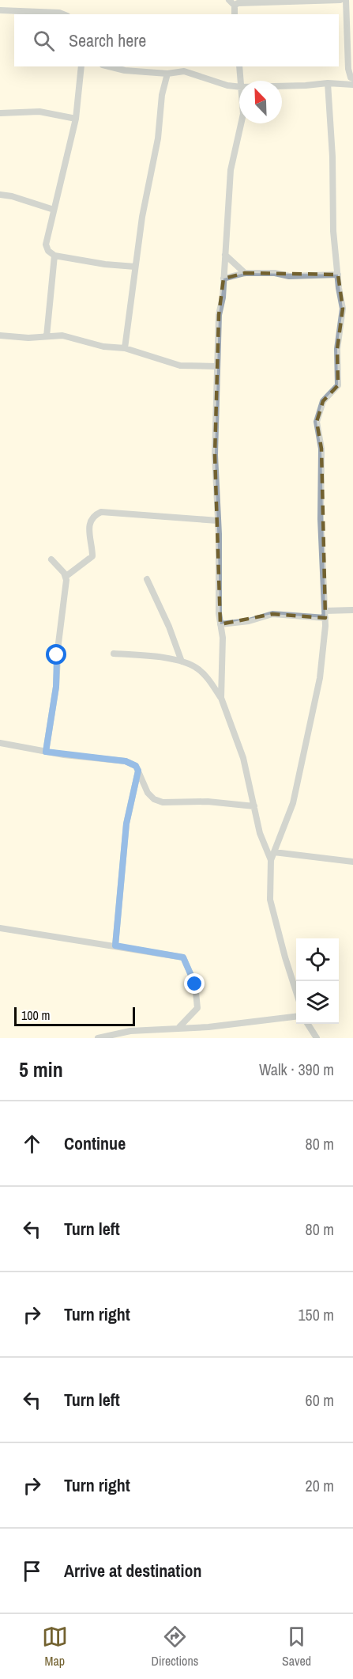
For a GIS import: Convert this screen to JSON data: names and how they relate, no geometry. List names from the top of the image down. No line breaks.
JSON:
{"scale_bar":"100 m","north":"top left","page":{"search":"Search here","scale":"100 m","heading":["5 min","Walk · 390 m"],"list":[["Continue","80 m"],["Turn left","80 m"],["Turn right","150 m"],["Turn left","60 m"],["Turn right","20 m"],"Arrive at destination"],"nav":["Map","Directions","Saved"]}}
